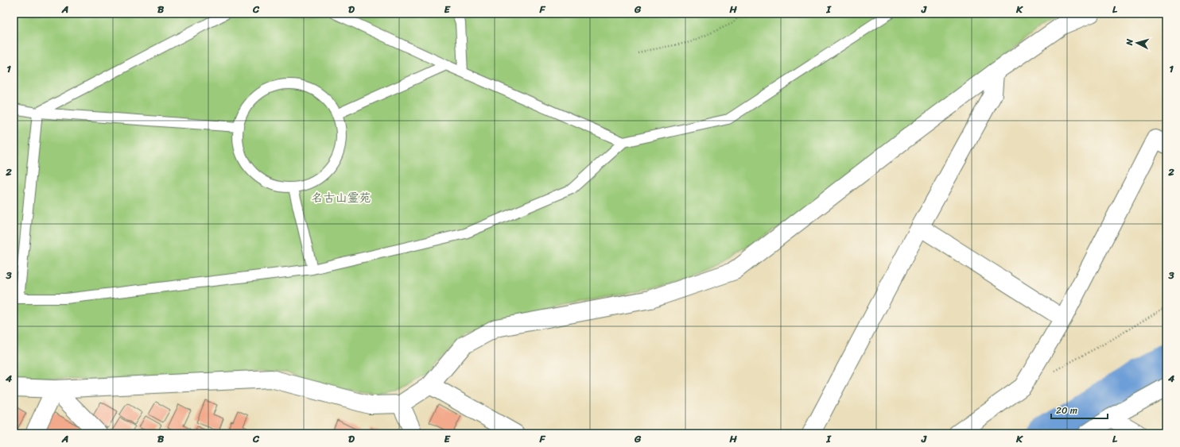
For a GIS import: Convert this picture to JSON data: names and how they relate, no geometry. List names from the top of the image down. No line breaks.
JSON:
{"parks":["名古山霊苑"],"scale_bar":"20 m","north":"left","grid":{"columns":["A","B","C","D","E","F","G","H","I","J","K","L"],"rows":["1","2","3","4"]}}
